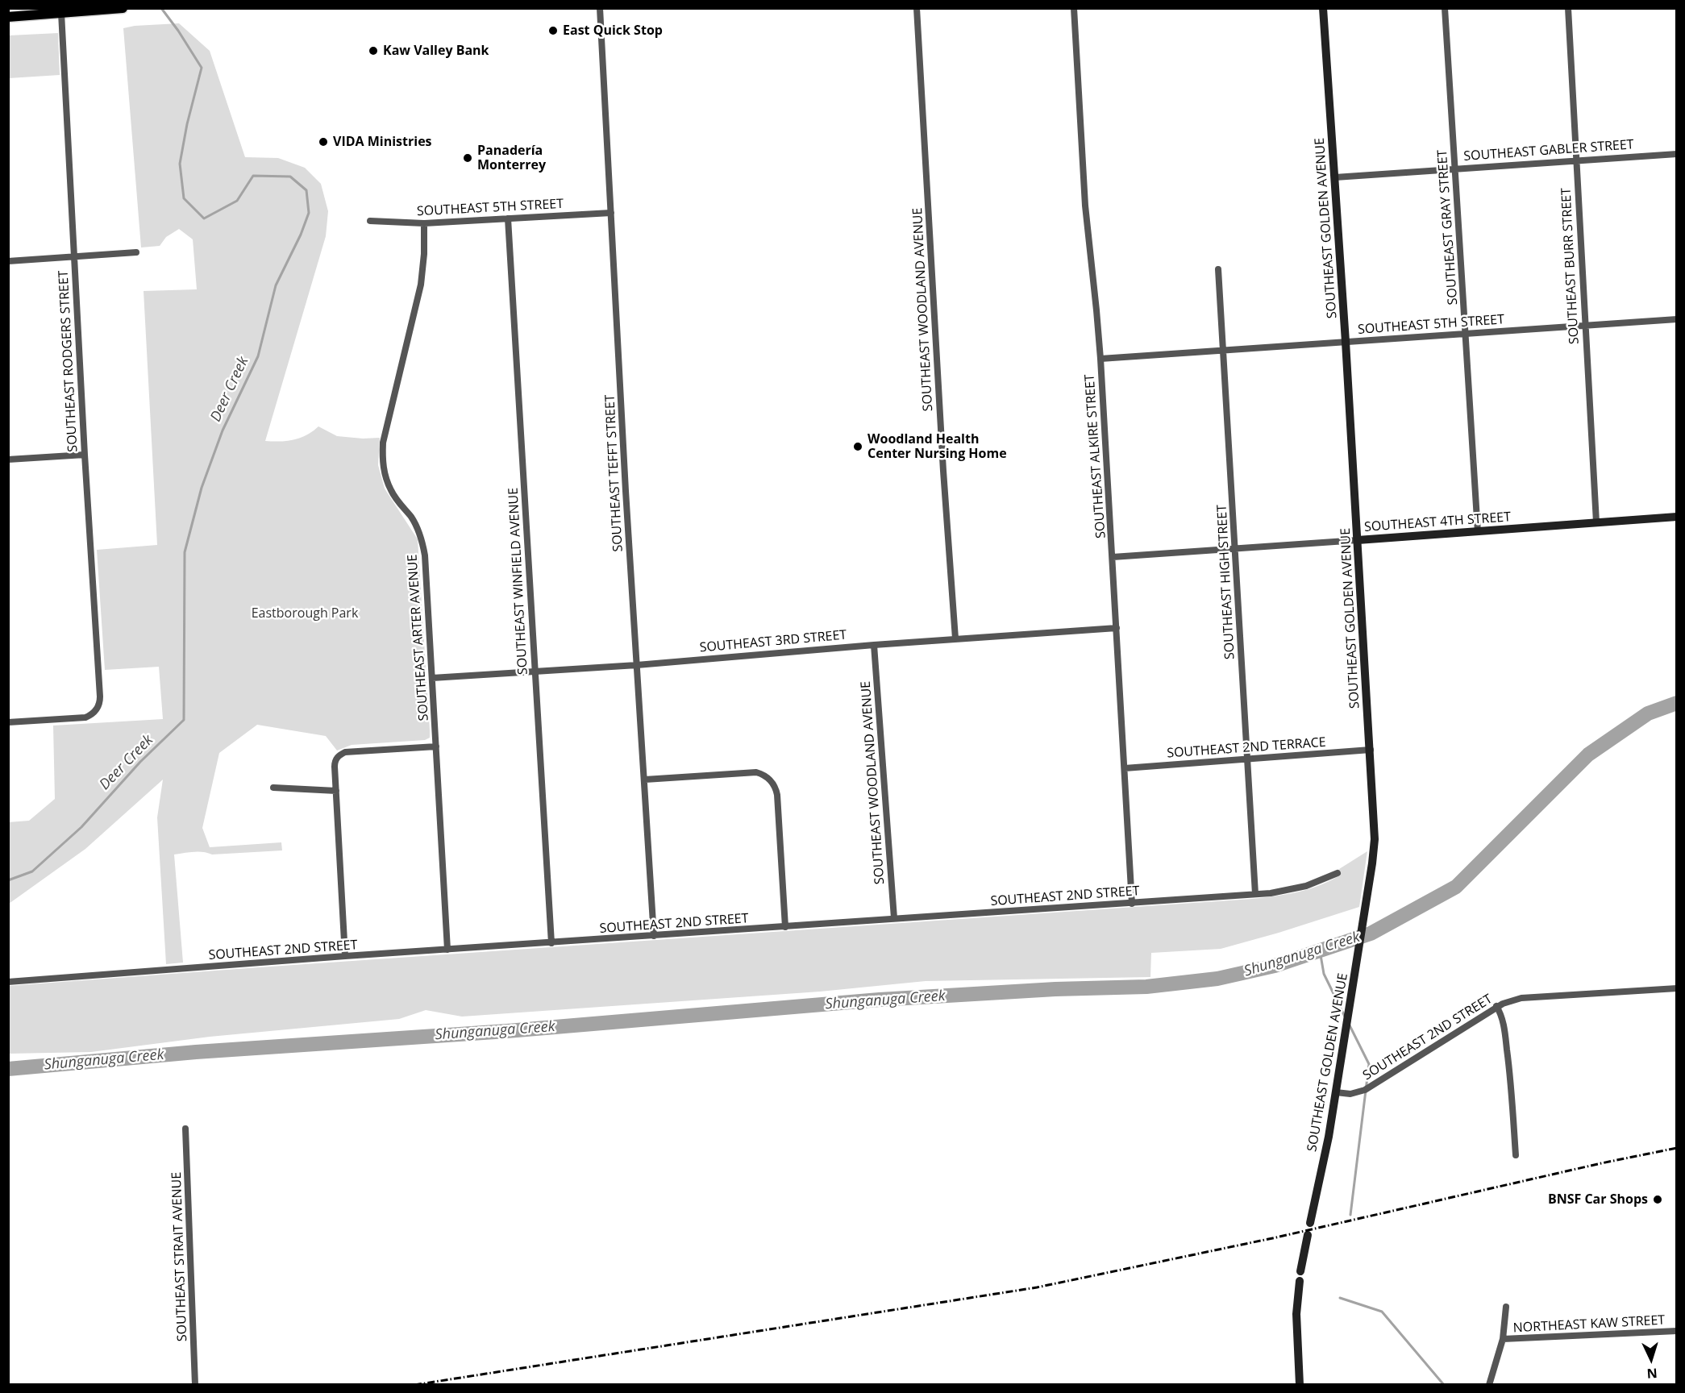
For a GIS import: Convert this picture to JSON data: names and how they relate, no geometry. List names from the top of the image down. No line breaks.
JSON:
{"streets":{"street":["SOUTHEAST GABLER STREET","SOUTHEAST 5TH STREET","SOUTHEAST GRAY STREET","SOUTHEAST GOLDEN AVENUE","SOUTHEAST BURR STREET","SOUTHEAST WOODLAND AVENUE","SOUTHEAST RODGERS STREET","SOUTHEAST ALKIRE STREET","SOUTHEAST TEFFT STREET","SOUTHEAST 4TH STREET","SOUTHEAST WINFIELD AVENUE","SOUTHEAST HIGH STREET","SOUTHEAST ARTER AVENUE","SOUTHEAST 3RD STREET","SOUTHEAST 2ND TERRACE","SOUTHEAST 2ND STREET","SOUTHEAST STRAIT AVENUE","NORTHEAST KAW STREET"]},"crossings":[["SOUTHEAST GABLER STREET","SOUTHEAST GRAY STREET"],["SOUTHEAST GABLER STREET","SOUTHEAST GOLDEN AVENUE"],["SOUTHEAST GABLER STREET","SOUTHEAST BURR STREET"],["SOUTHEAST 5TH STREET","SOUTHEAST GRAY STREET"],["SOUTHEAST 5TH STREET","SOUTHEAST GOLDEN AVENUE"],["SOUTHEAST 5TH STREET","SOUTHEAST BURR STREET"],["SOUTHEAST 5TH STREET","SOUTHEAST ALKIRE STREET"],["SOUTHEAST 5TH STREET","SOUTHEAST TEFFT STREET"],["SOUTHEAST 5TH STREET","SOUTHEAST WINFIELD AVENUE"],["SOUTHEAST 5TH STREET","SOUTHEAST HIGH STREET"],["SOUTHEAST 5TH STREET","SOUTHEAST ARTER AVENUE"],["SOUTHEAST GRAY STREET","SOUTHEAST 4TH STREET"],["SOUTHEAST GOLDEN AVENUE","SOUTHEAST 4TH STREET"],["SOUTHEAST GOLDEN AVENUE","SOUTHEAST 2ND TERRACE"],["SOUTHEAST GOLDEN AVENUE","SOUTHEAST 2ND STREET"],["SOUTHEAST BURR STREET","SOUTHEAST 4TH STREET"],["SOUTHEAST WOODLAND AVENUE","SOUTHEAST 3RD STREET"],["SOUTHEAST WOODLAND AVENUE","SOUTHEAST 2ND STREET"],["SOUTHEAST ALKIRE STREET","SOUTHEAST 4TH STREET"],["SOUTHEAST ALKIRE STREET","SOUTHEAST 3RD STREET"],["SOUTHEAST ALKIRE STREET","SOUTHEAST 2ND TERRACE"],["SOUTHEAST ALKIRE STREET","SOUTHEAST 2ND STREET"],["SOUTHEAST TEFFT STREET","SOUTHEAST 3RD STREET"],["SOUTHEAST TEFFT STREET","SOUTHEAST 2ND STREET"],["SOUTHEAST 4TH STREET","SOUTHEAST HIGH STREET"],["SOUTHEAST WINFIELD AVENUE","SOUTHEAST 3RD STREET"],["SOUTHEAST WINFIELD AVENUE","SOUTHEAST 2ND STREET"],["SOUTHEAST HIGH STREET","SOUTHEAST 2ND TERRACE"],["SOUTHEAST HIGH STREET","SOUTHEAST 2ND STREET"],["SOUTHEAST ARTER AVENUE","SOUTHEAST 3RD STREET"],["SOUTHEAST ARTER AVENUE","SOUTHEAST 2ND STREET"]],"water":["Deer Creek","Shunganuga Creek"],"parks":["Eastborough Park"],"places":["East Quick Stop","Kaw Valley Bank","VIDA Ministries","Panadería Monterrey","Woodland Health Center Nursing Home","BNSF Car Shops"],"north":"bottom"}
